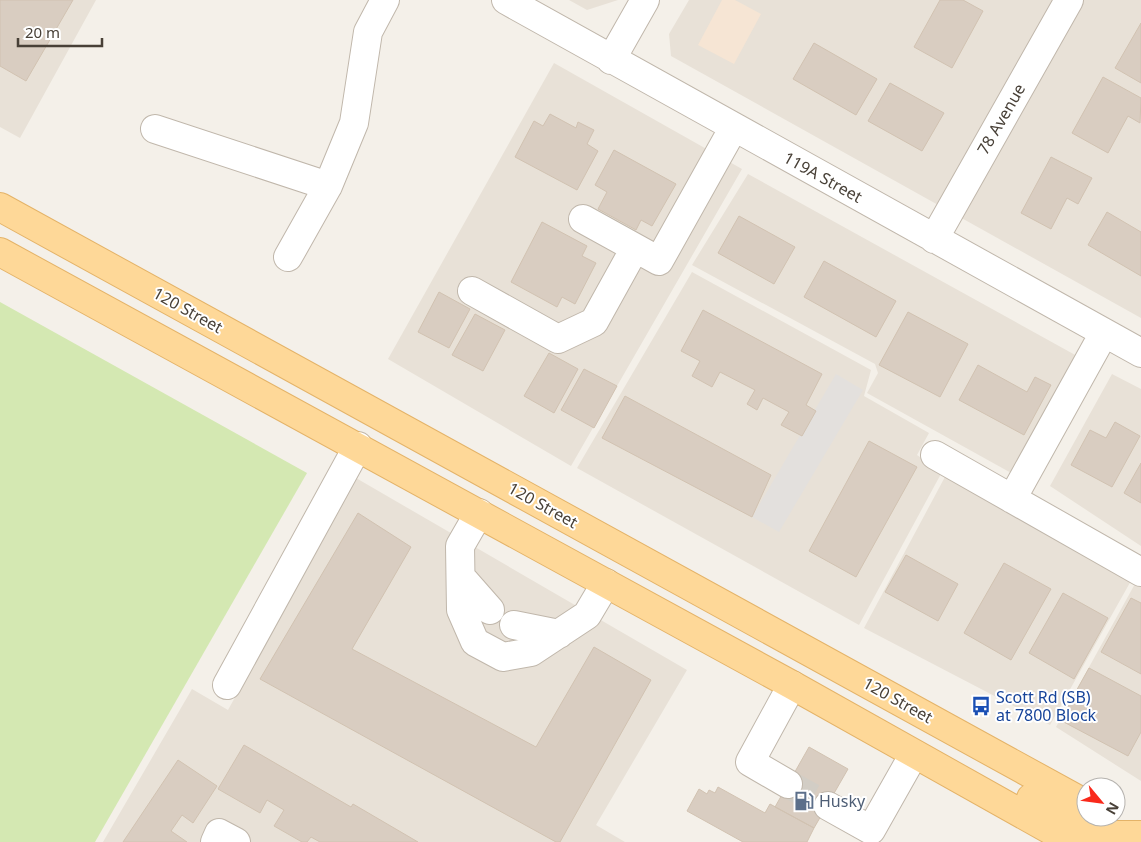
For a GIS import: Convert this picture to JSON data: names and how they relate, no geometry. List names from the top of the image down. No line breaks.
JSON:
{"streets":{"main road":["120 Street"],"street":["78 Avenue","119A Street"]},"crossings":[["78 Avenue","119A Street"]],"places":{"bus stop":["Scott Rd (SB) at 7800 Block"],"fuel station":["Husky"]},"scale_bar":"20 m","north":"bottom right"}
